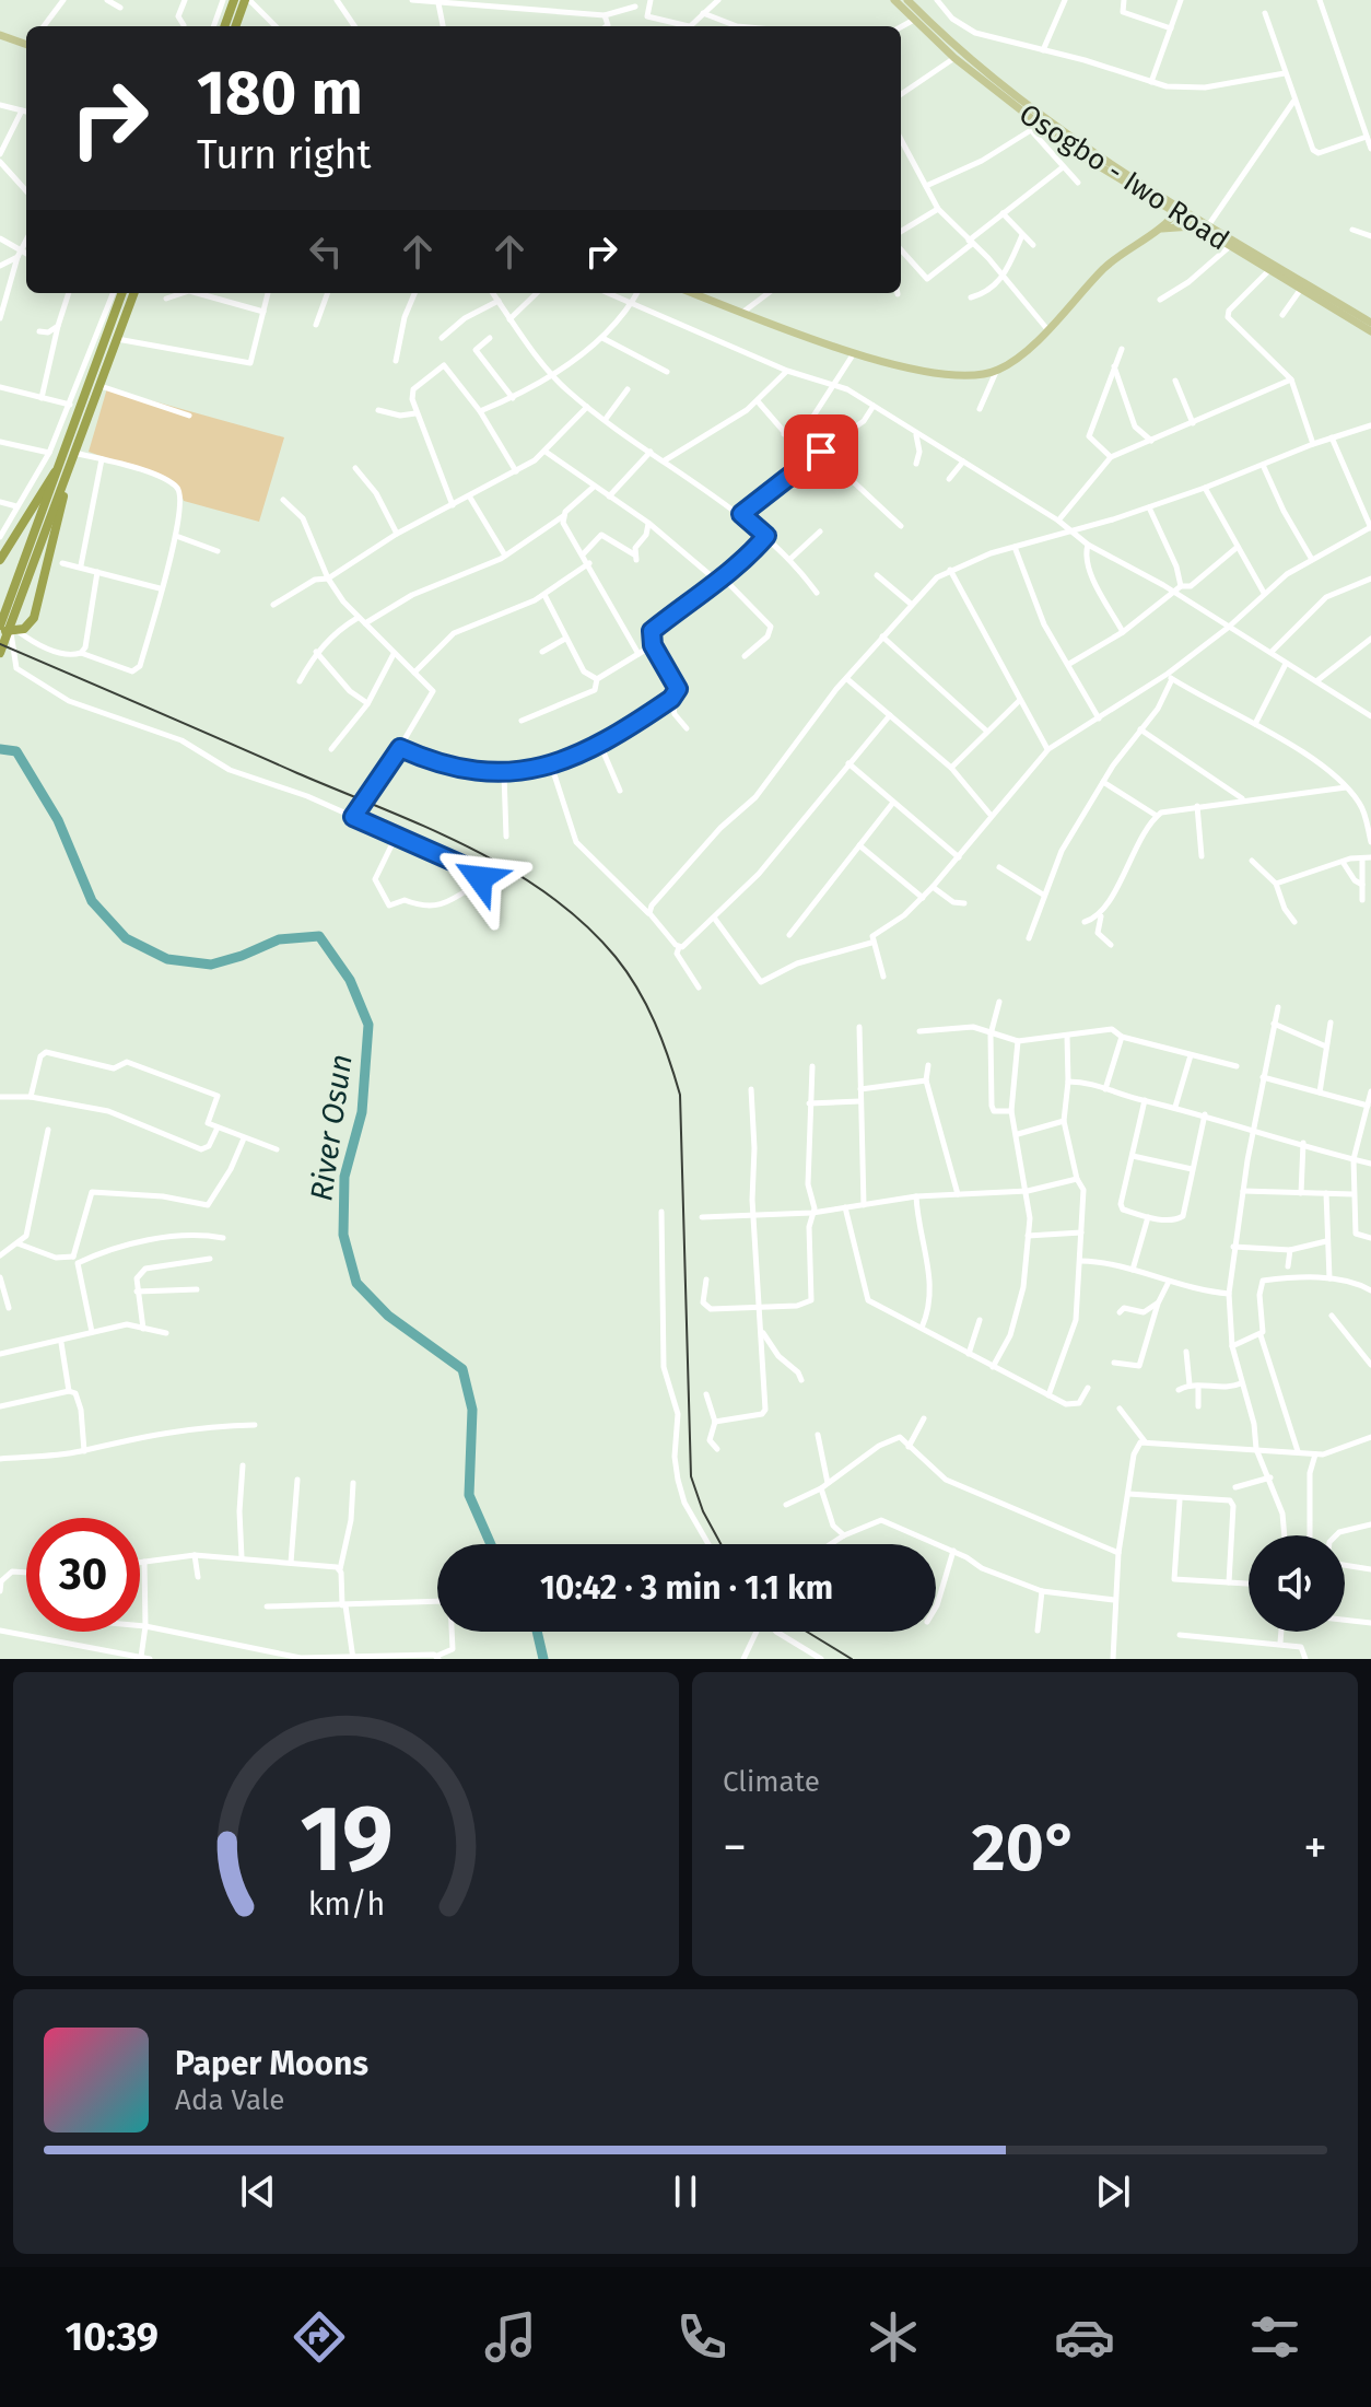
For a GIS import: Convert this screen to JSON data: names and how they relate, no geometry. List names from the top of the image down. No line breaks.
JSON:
{"streets":{"main road":["Osogbo - Iwo Road"]},"water":["River Osun"],"page":{"turn":["180 m","Turn right"],"limit":"30","trip":"10:42 · 3 min · 1.1 km","tile":"Climate","heat":["−","20°","+"],"song":["Paper Moons","Ada Vale"],"tabs":"10:39","gauge":["19","km/h"]}}
